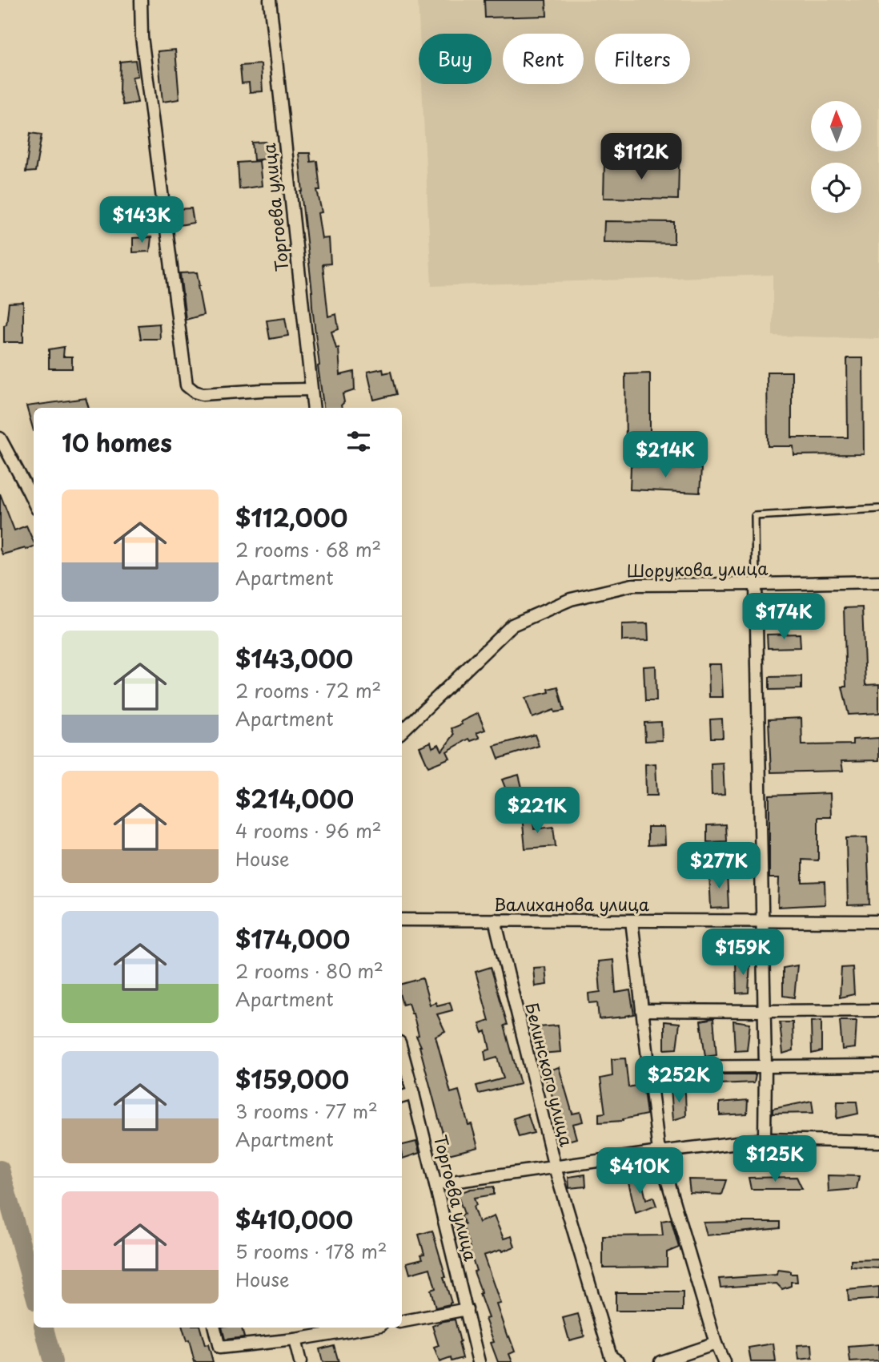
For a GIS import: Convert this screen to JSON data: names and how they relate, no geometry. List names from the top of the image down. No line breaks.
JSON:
{"streets":{"street":["Торгоева улица","Шорукова улица","Валиханова улица","Белинского улица"]},"crossings":[["Валиханова улица","Белинского улица"]],"north":"top","page":{"chip":["Buy","Rent","Filters"],"price":["$112K","$143K","$214K","$174K","$221K","$277K","$159K","$252K","$125K","$410K"],"heading":"10 homes","list":[{"name":"$112,000","note":"2 rooms · 68 m² · Apartment"},{"name":"$143,000","note":"2 rooms · 72 m² · Apartment"},{"name":"$214,000","note":"4 rooms · 96 m² · House"},{"name":"$174,000","note":"2 rooms · 80 m² · Apartment"},{"name":"$159,000","note":"3 rooms · 77 m² · Apartment"},{"name":"$410,000","note":"5 rooms · 178 m² · House"}]}}
